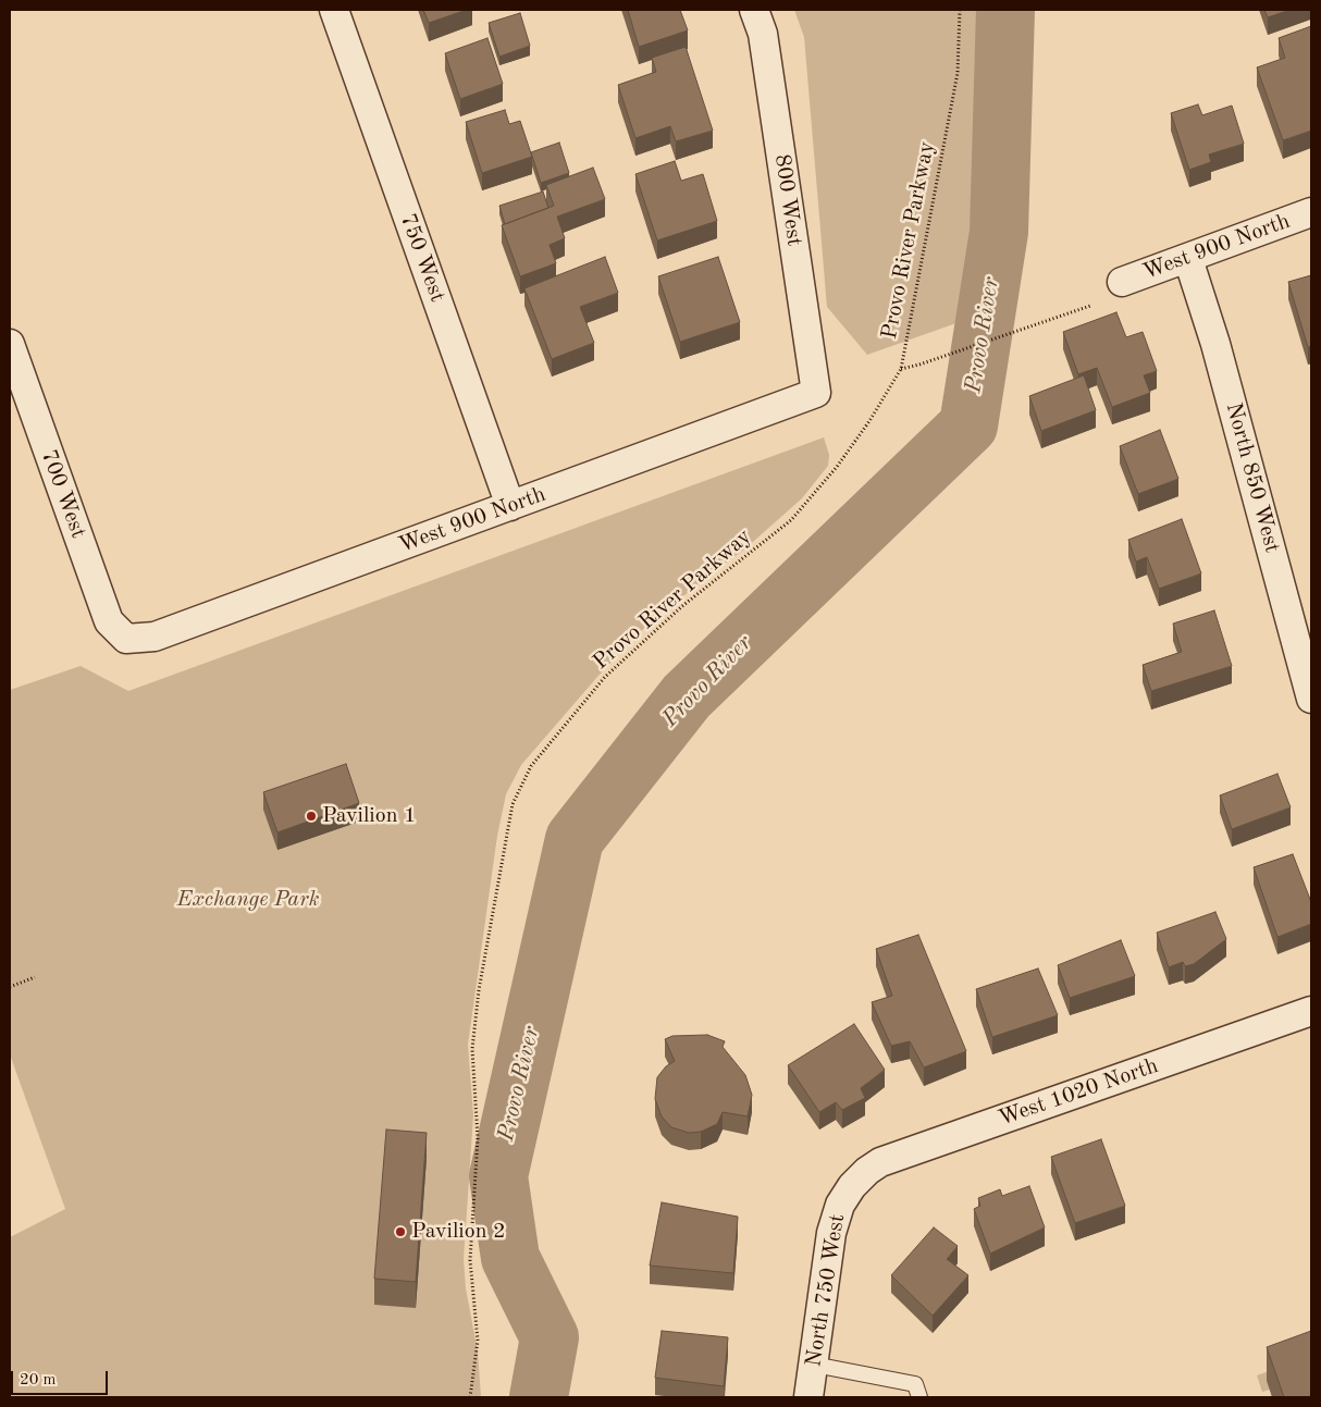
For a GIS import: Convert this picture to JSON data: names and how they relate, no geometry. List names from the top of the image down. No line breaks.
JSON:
{"streets":{"street":["800 West","West 900 North","750 West","North 850 West","700 West","West 1020 North","North 750 West"],"path":["Provo River Parkway"]},"crossings":[["800 West","West 900 North"],["West 900 North","750 West"],["West 900 North","North 850 West"],["West 900 North","700 West"],["West 1020 North","North 750 West"]],"water":["Provo River"],"parks":["Exchange Park"],"places":["Pavilion 1","Pavilion 2"],"scale_bar":"20 m"}
